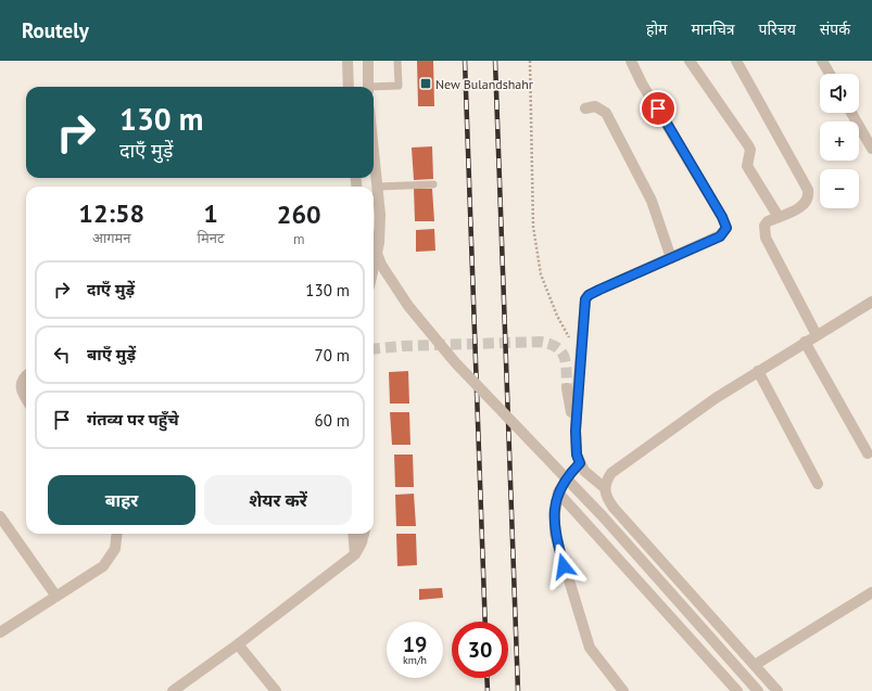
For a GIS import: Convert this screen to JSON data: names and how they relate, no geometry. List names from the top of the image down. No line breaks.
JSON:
{"places":{"transit":["New Bulandshahr"]},"page":{"header":"Routely","nav":["होम","मानचित्र","परिचय","संपर्क"],"map_buttons":["+","−"],"turn":["130 m","दाएँ मुड़ें"],"eta":["12:58","आगमन","1","मिनट","260","m"],"list":[{"name":"दाएँ मुड़ें","value":"130 m"},{"name":"बाएँ मुड़ें","value":"70 m"},{"name":"गंतव्य पर पहुँचे","value":"60 m"}],"buttons":["बाहर","शेयर करें"],"speed":"19 km/h","limit":"30"}}
